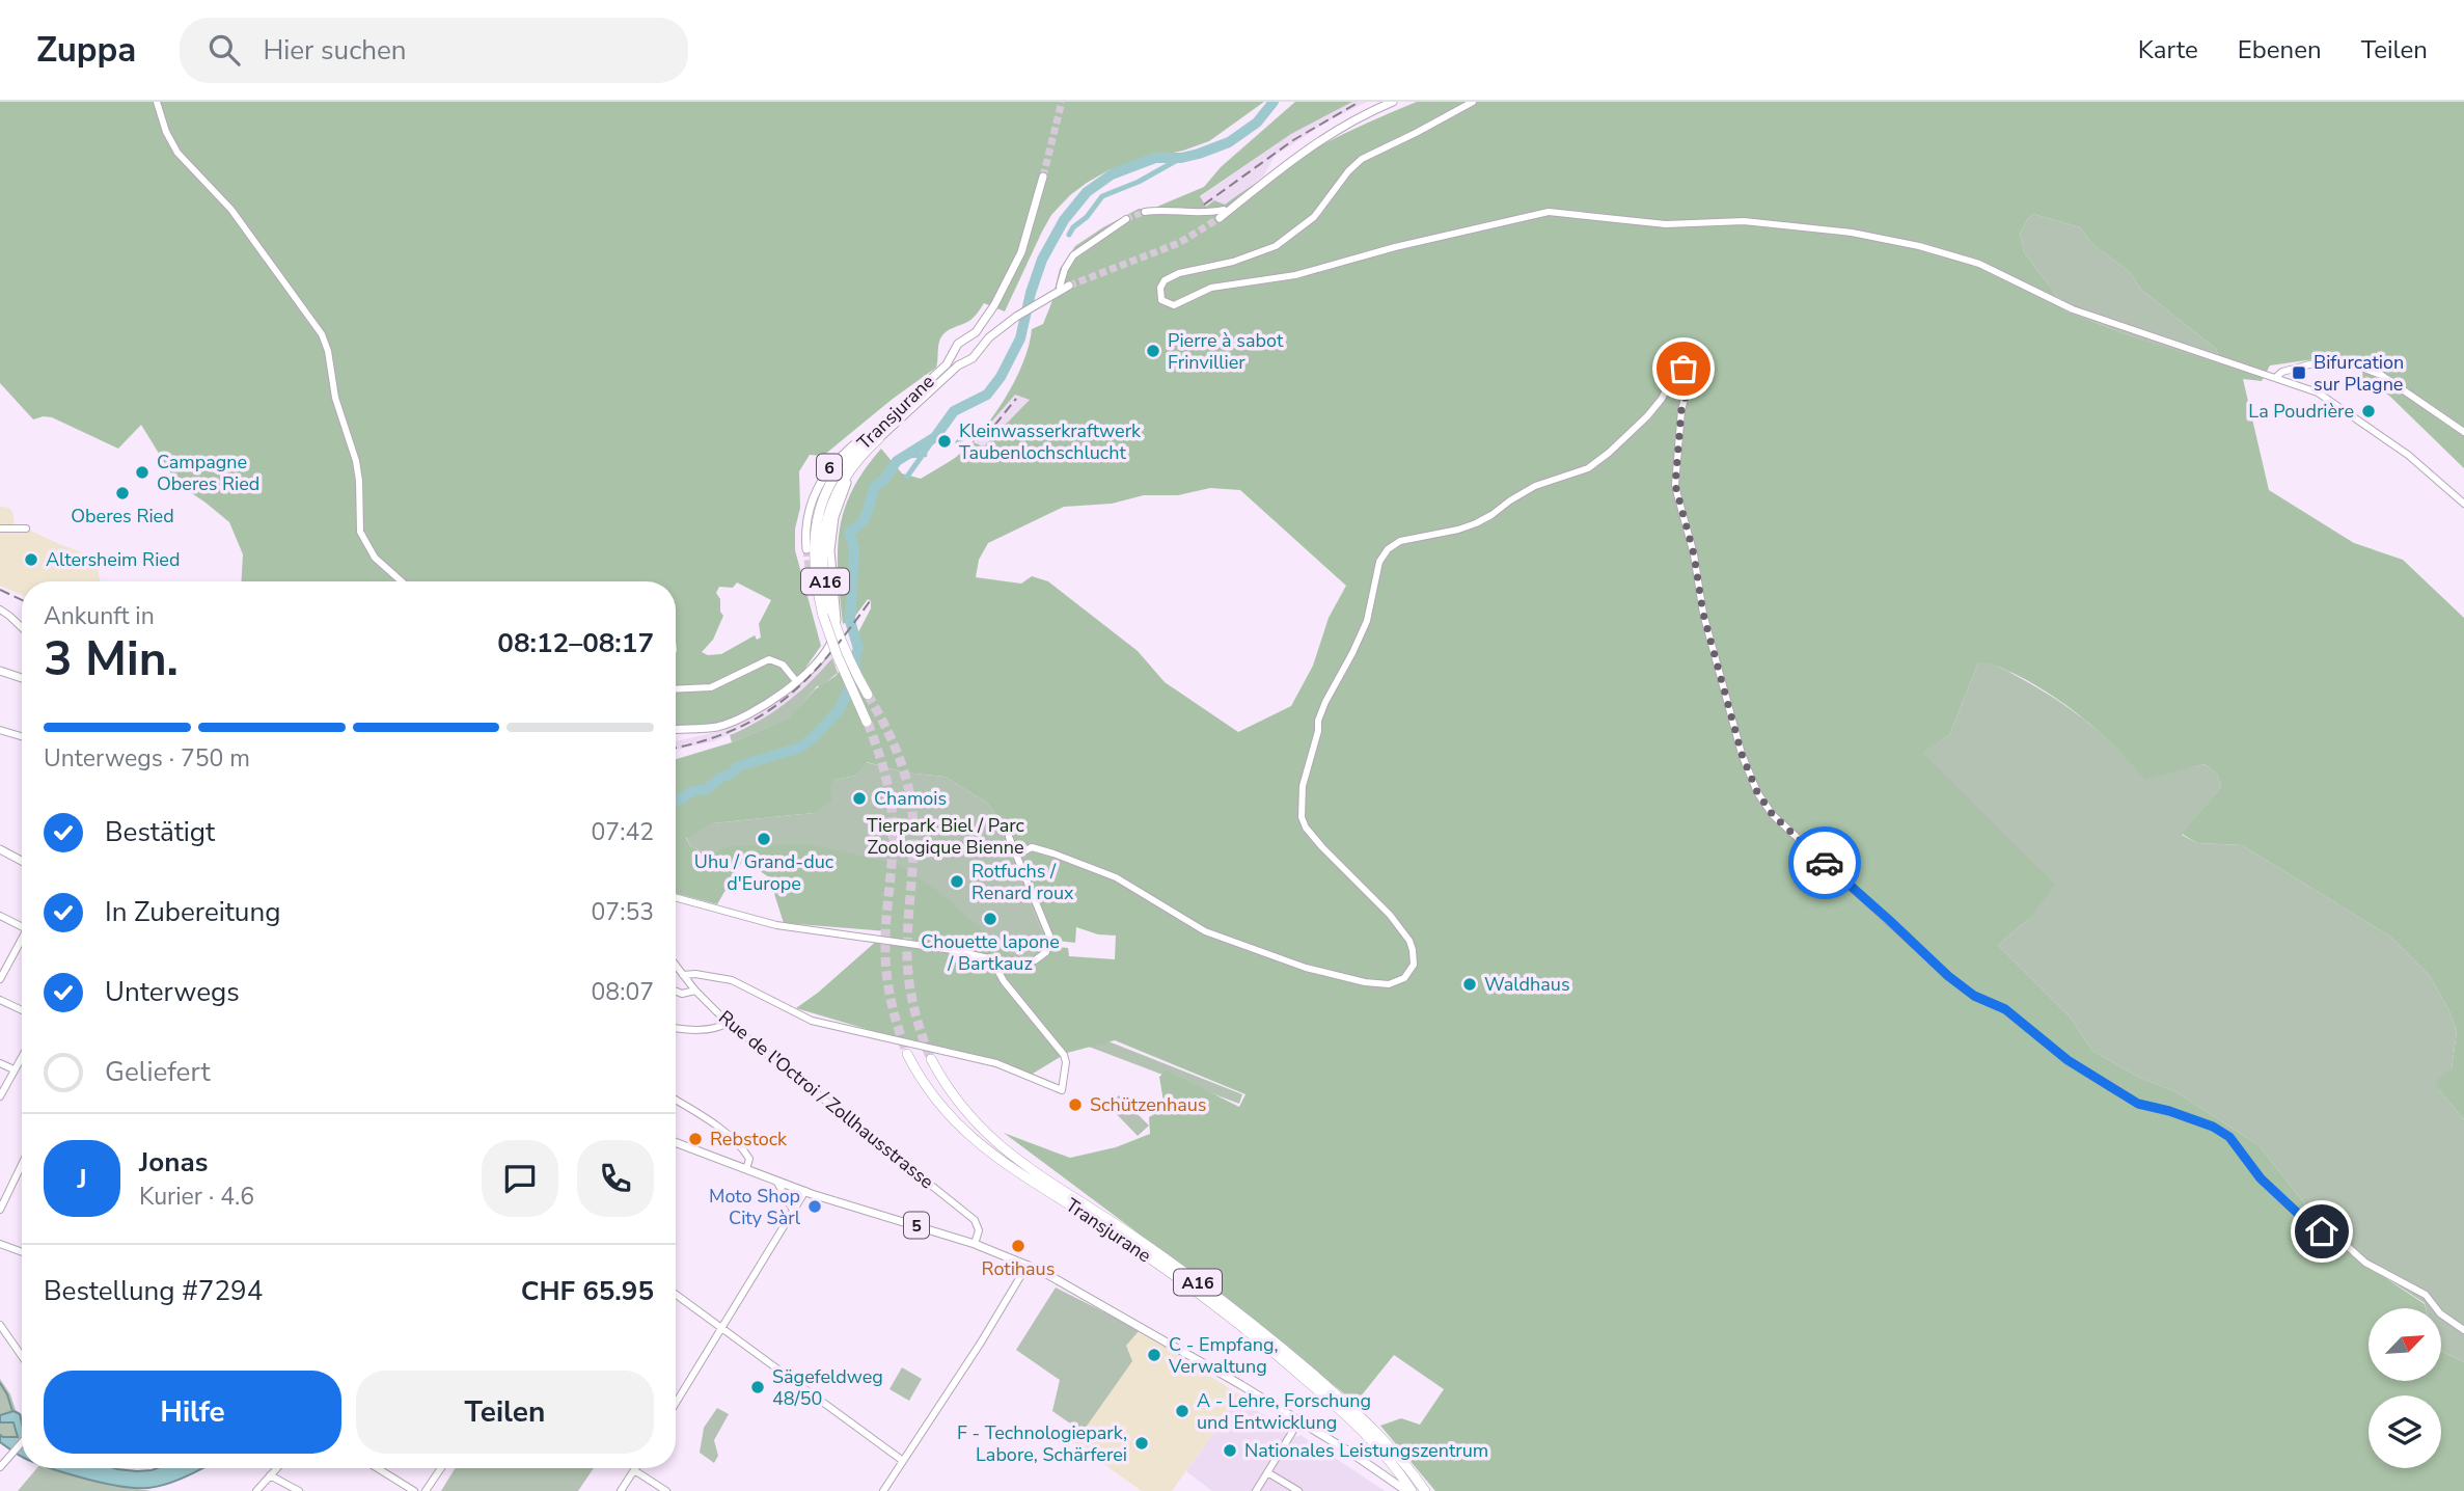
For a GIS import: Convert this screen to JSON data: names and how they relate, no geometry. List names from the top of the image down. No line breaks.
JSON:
{"streets":{"highway":["Transjurane","A16"],"main road":["6","5"],"street":["Rue de l'Octroi / Zollhausstrasse"]},"crossings":[["Transjurane","6"],["Transjurane","5"],["Rue de l'Octroi / Zollhausstrasse","5"]],"parks":["Tierpark Biel / Parc Zoologique Bienne"],"places":{"other":["Pierre à sabot Frinvillier","La Poudrière","Kleinwasserkraftwerk Taubenlochschlucht","Campagne Oberes Ried","Oberes Ried","Altersheim Ried","Chamois","Uhu / Grand-duc d'Europe","Rotfuchs / Renard roux","Chouette lapone / Bartkauz","Waldhaus","Schützenhaus","Rebstock","Moto Shop City Sàrl","Rotihaus","C - Empfang, Verwaltung","Sägefeldweg 48/50","A - Lehre, Forschung und Entwicklung","F - Technologiepark, Labore, Schärferei","Nationales Leistungszentrum"],"transit":["Bifurcation sur Plagne"]},"north":"top right","page":{"header":"Zuppa","search":"Hier suchen","nav":["Karte","Ebenen","Teilen"],"heading":["3 Min.","Ankunft in","08:12–08:17"],"panel":["Jonas","Kurier · 4.6","Bestellung #7294","CHF 65.95"],"bar":"Unterwegs · 750 m","list":[["Bestätigt","07:42"],["In Zubereitung","07:53"],["Unterwegs","08:07"],"Geliefert"],"round":"J","buttons":["Hilfe","Teilen"]}}
